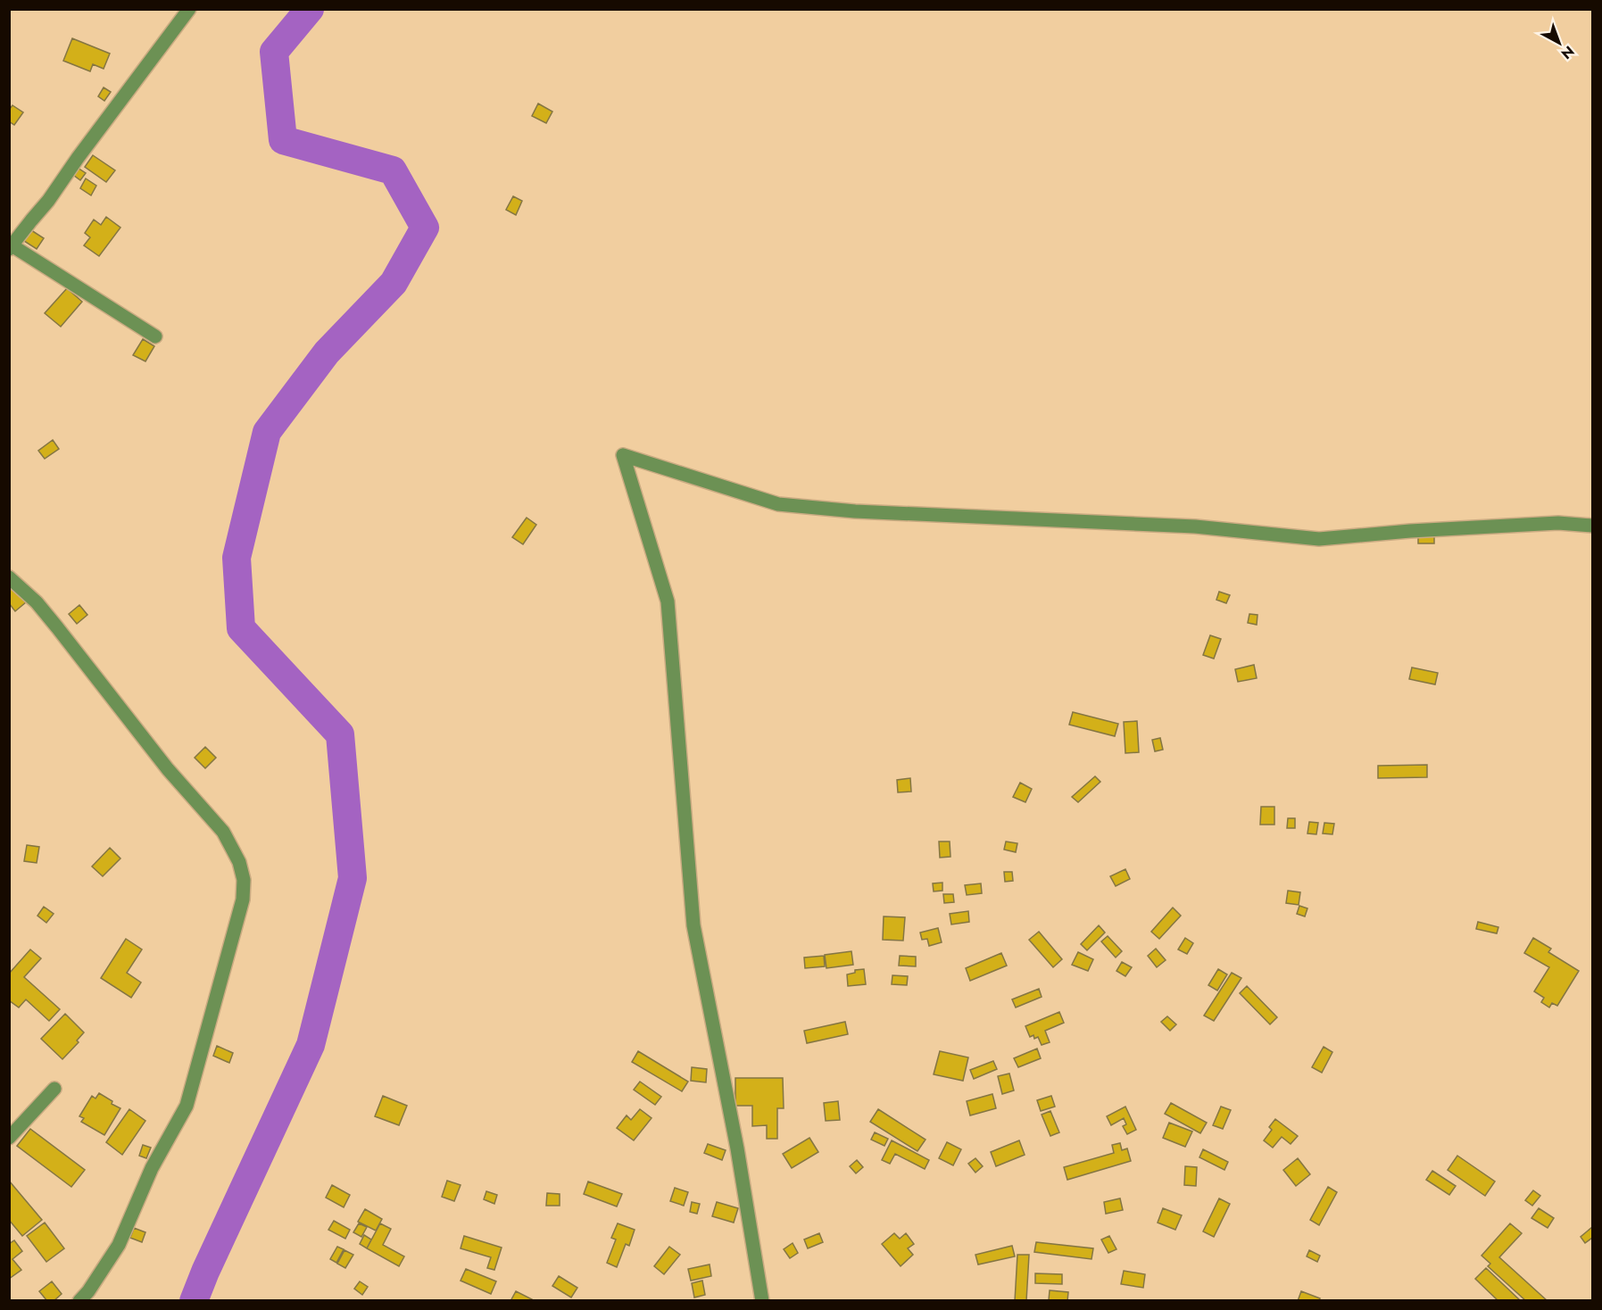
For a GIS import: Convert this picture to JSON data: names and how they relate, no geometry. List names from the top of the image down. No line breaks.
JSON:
{"north":"bottom right"}
